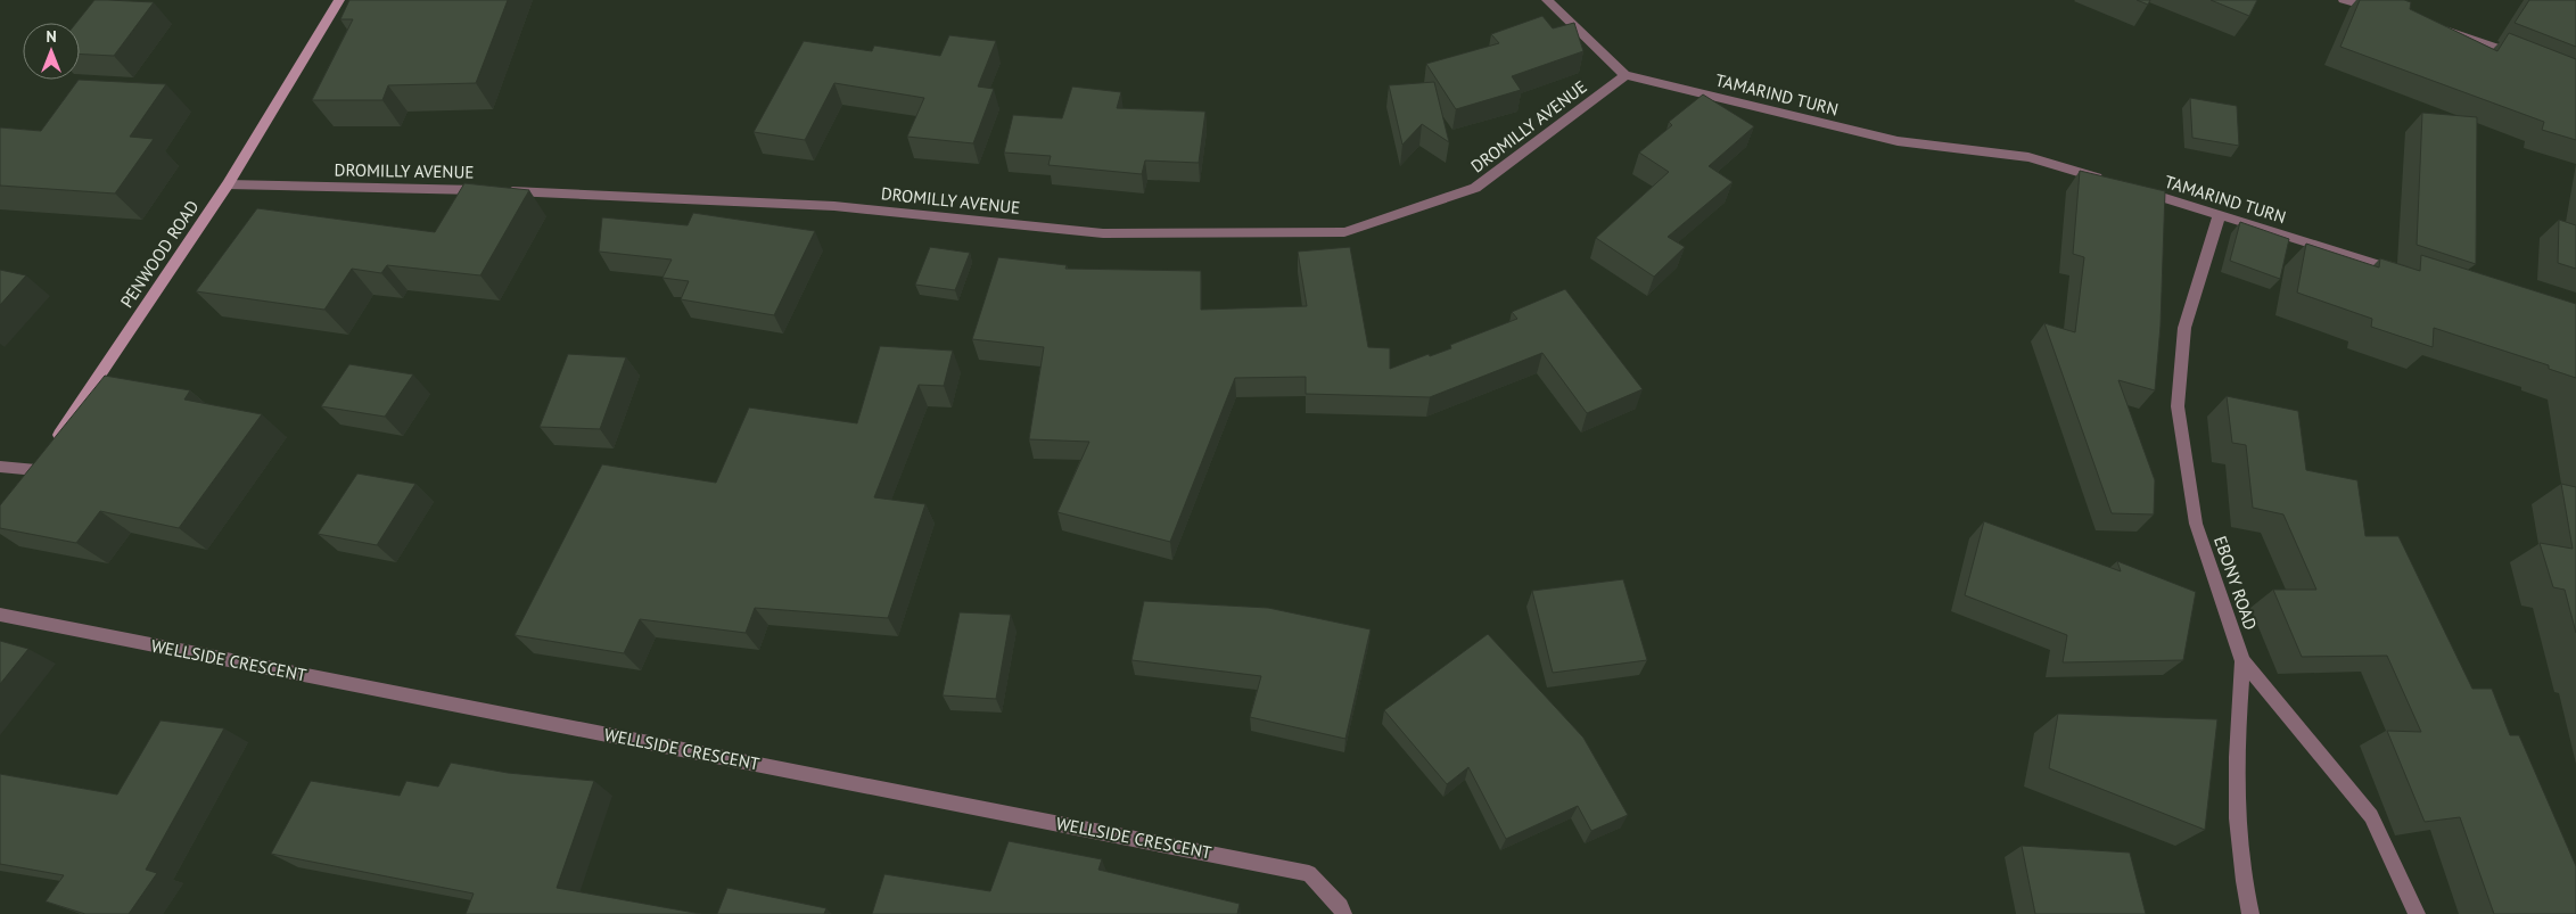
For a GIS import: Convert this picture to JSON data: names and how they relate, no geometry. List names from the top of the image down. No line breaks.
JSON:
{"streets":{"street":["TAMARIND TURN","DROMILLY AVENUE","PENWOOD ROAD","EBONY ROAD","WELLSIDE CRESCENT"]},"crossings":[["TAMARIND TURN","DROMILLY AVENUE"],["TAMARIND TURN","EBONY ROAD"],["DROMILLY AVENUE","PENWOOD ROAD"]],"north":"top"}
